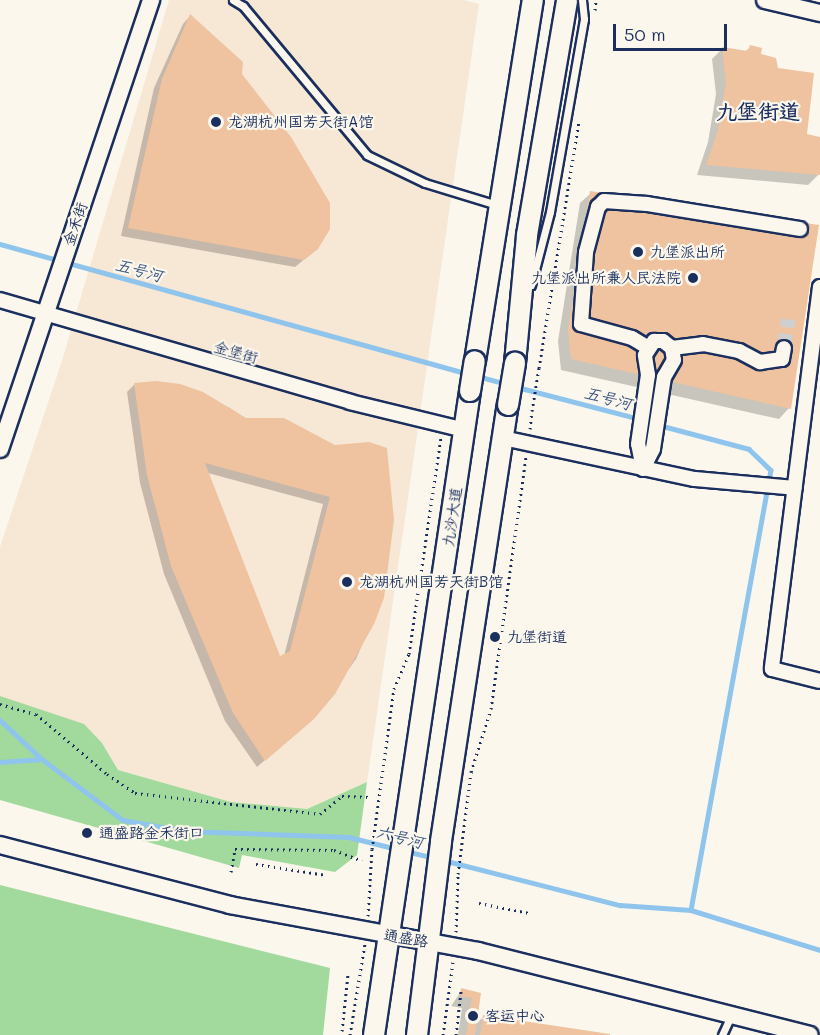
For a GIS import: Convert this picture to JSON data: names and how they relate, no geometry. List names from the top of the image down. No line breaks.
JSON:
{"streets":{"main road":["九沙大道"],"street":["金禾街","金堡街","通盛路"]},"crossings":[["金禾街","金堡街"],["金堡街","九沙大道"],["九沙大道","通盛路"]],"districts":["九堡街道"],"water":["五号河","六号河"],"places":["龙湖杭州国芳天街A馆","九堡派出所","九堡派出所兼人民法院","龙湖杭州国芳天街B馆","九堡街道","通盛路金禾街口","客运中心"],"scale_bar":"50 m"}
